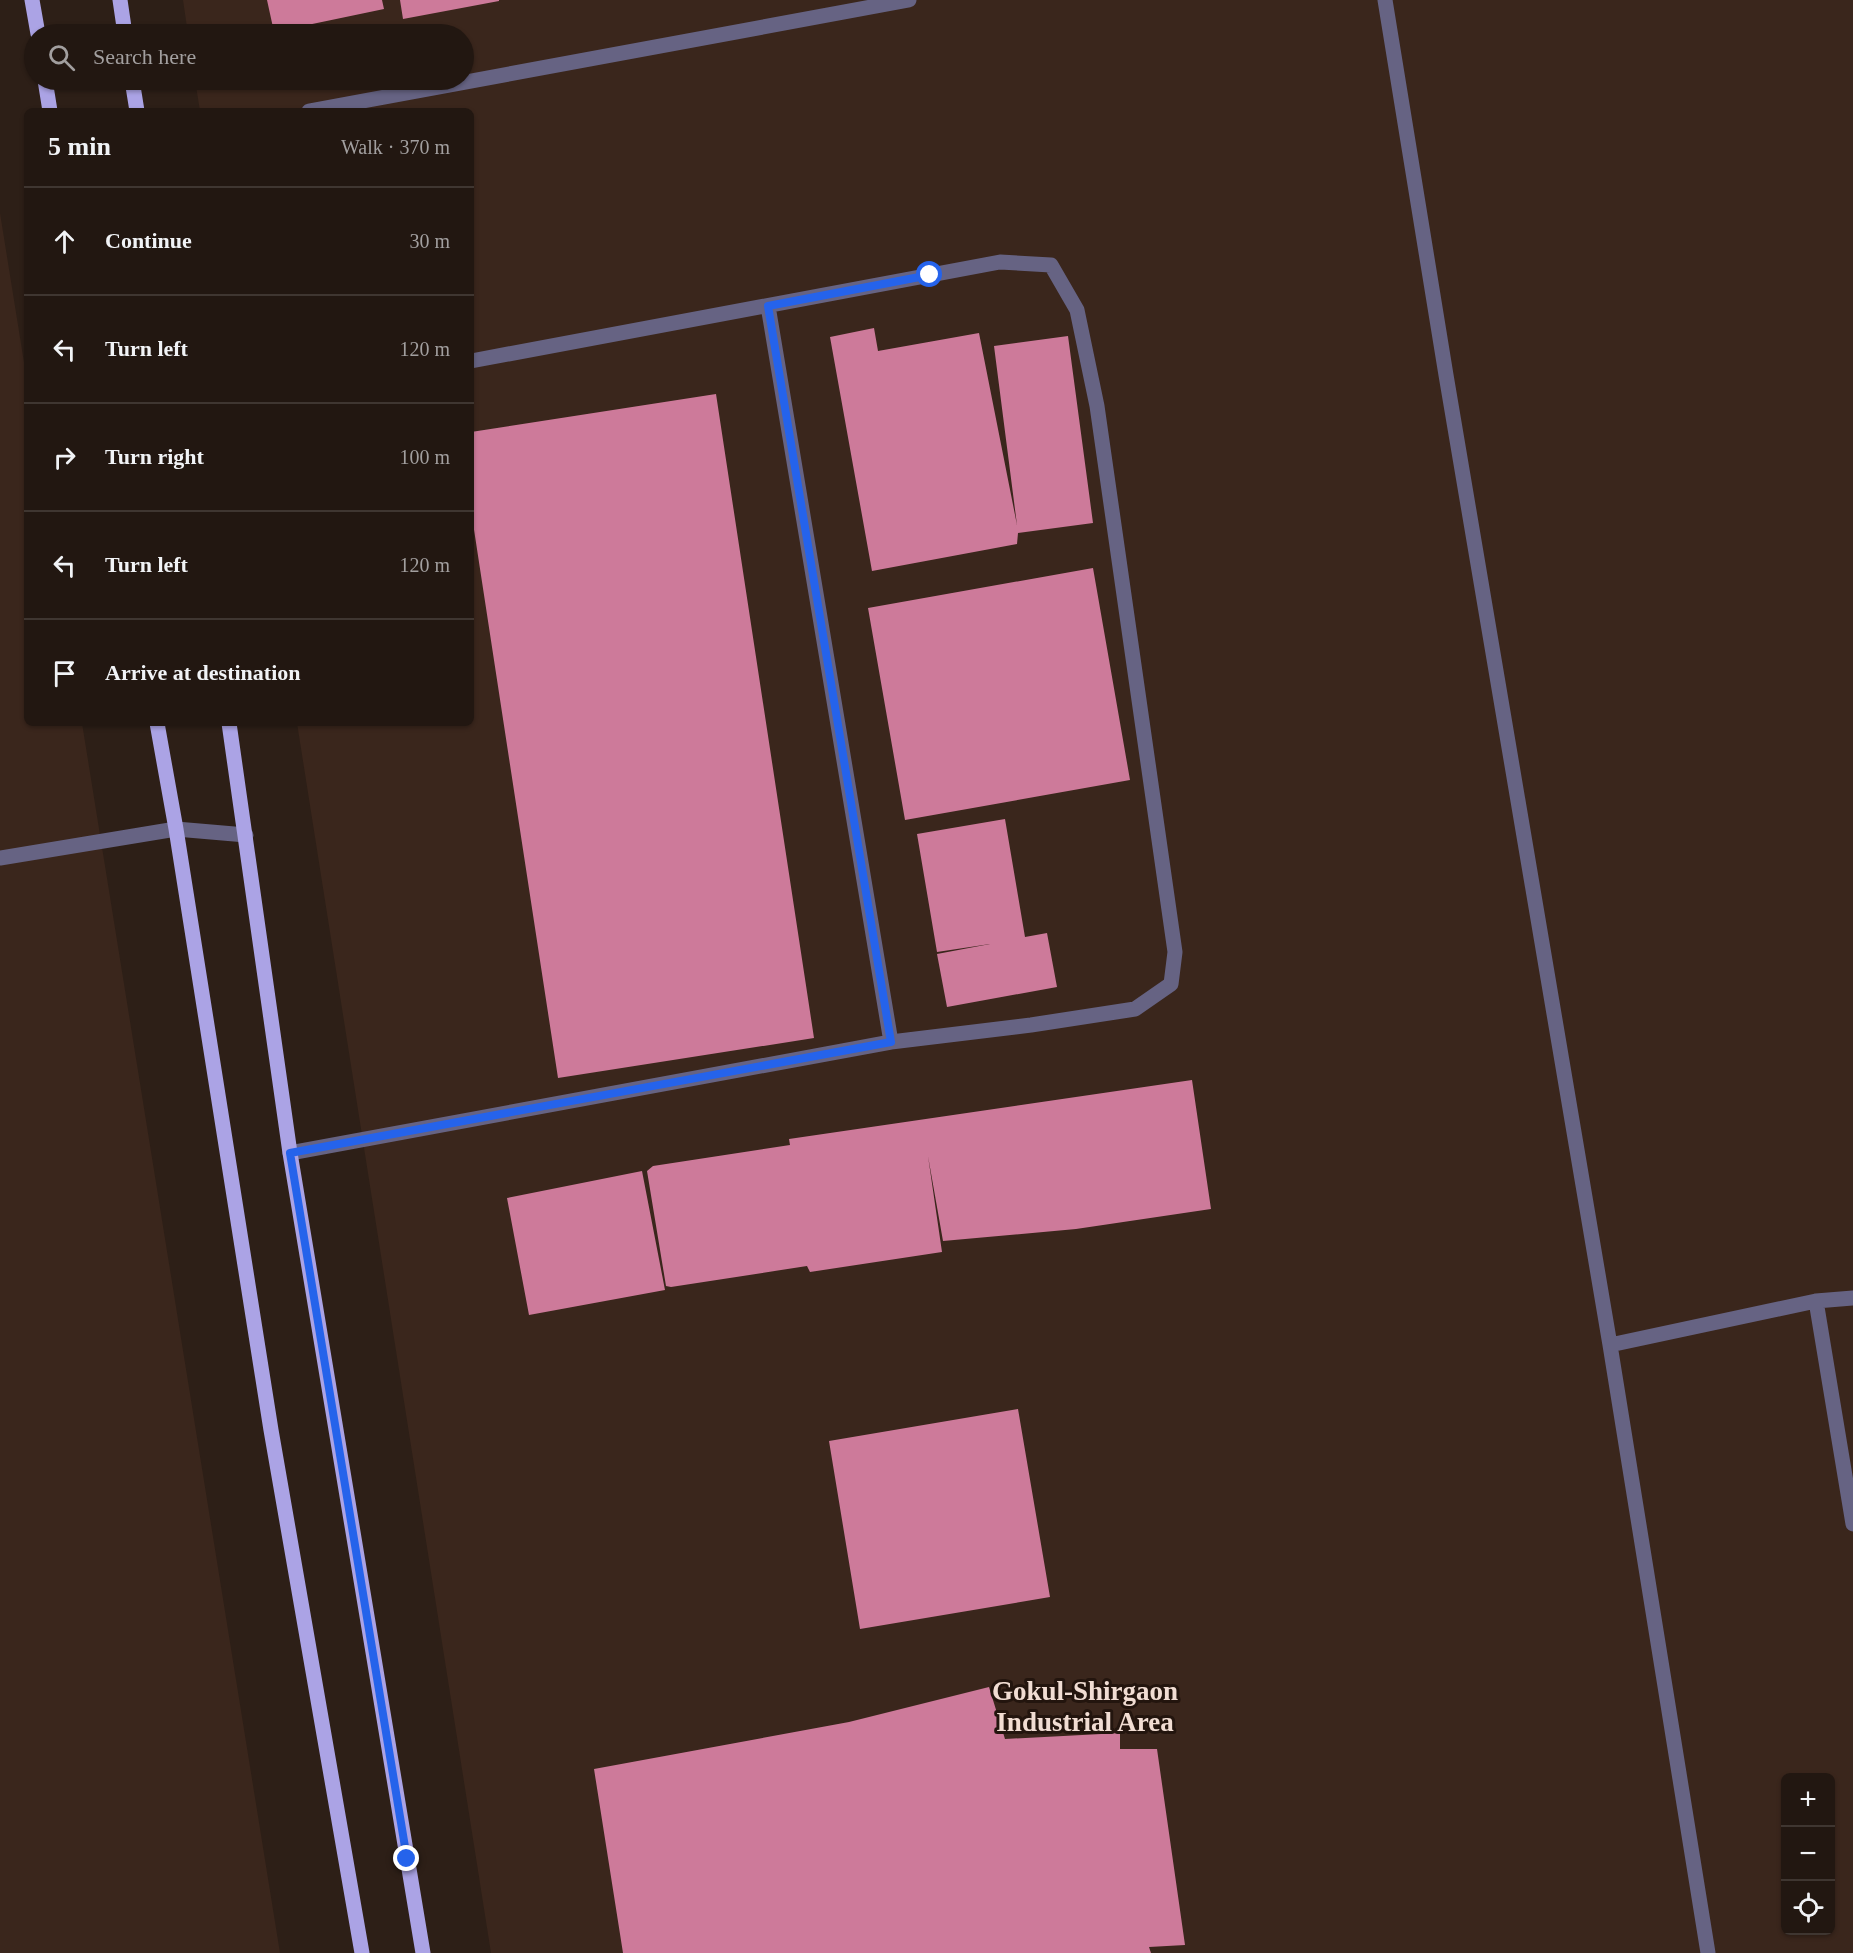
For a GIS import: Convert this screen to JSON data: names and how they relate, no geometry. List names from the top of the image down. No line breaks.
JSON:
{"districts":["Gokul-Shirgaon Industrial Area"],"page":{"search":"Search here","heading":["5 min","Walk · 370 m"],"list":[["Continue","30 m"],["Turn left","120 m"],["Turn right","100 m"],["Turn left","120 m"],"Arrive at destination"],"map_buttons":["+","−"]}}
